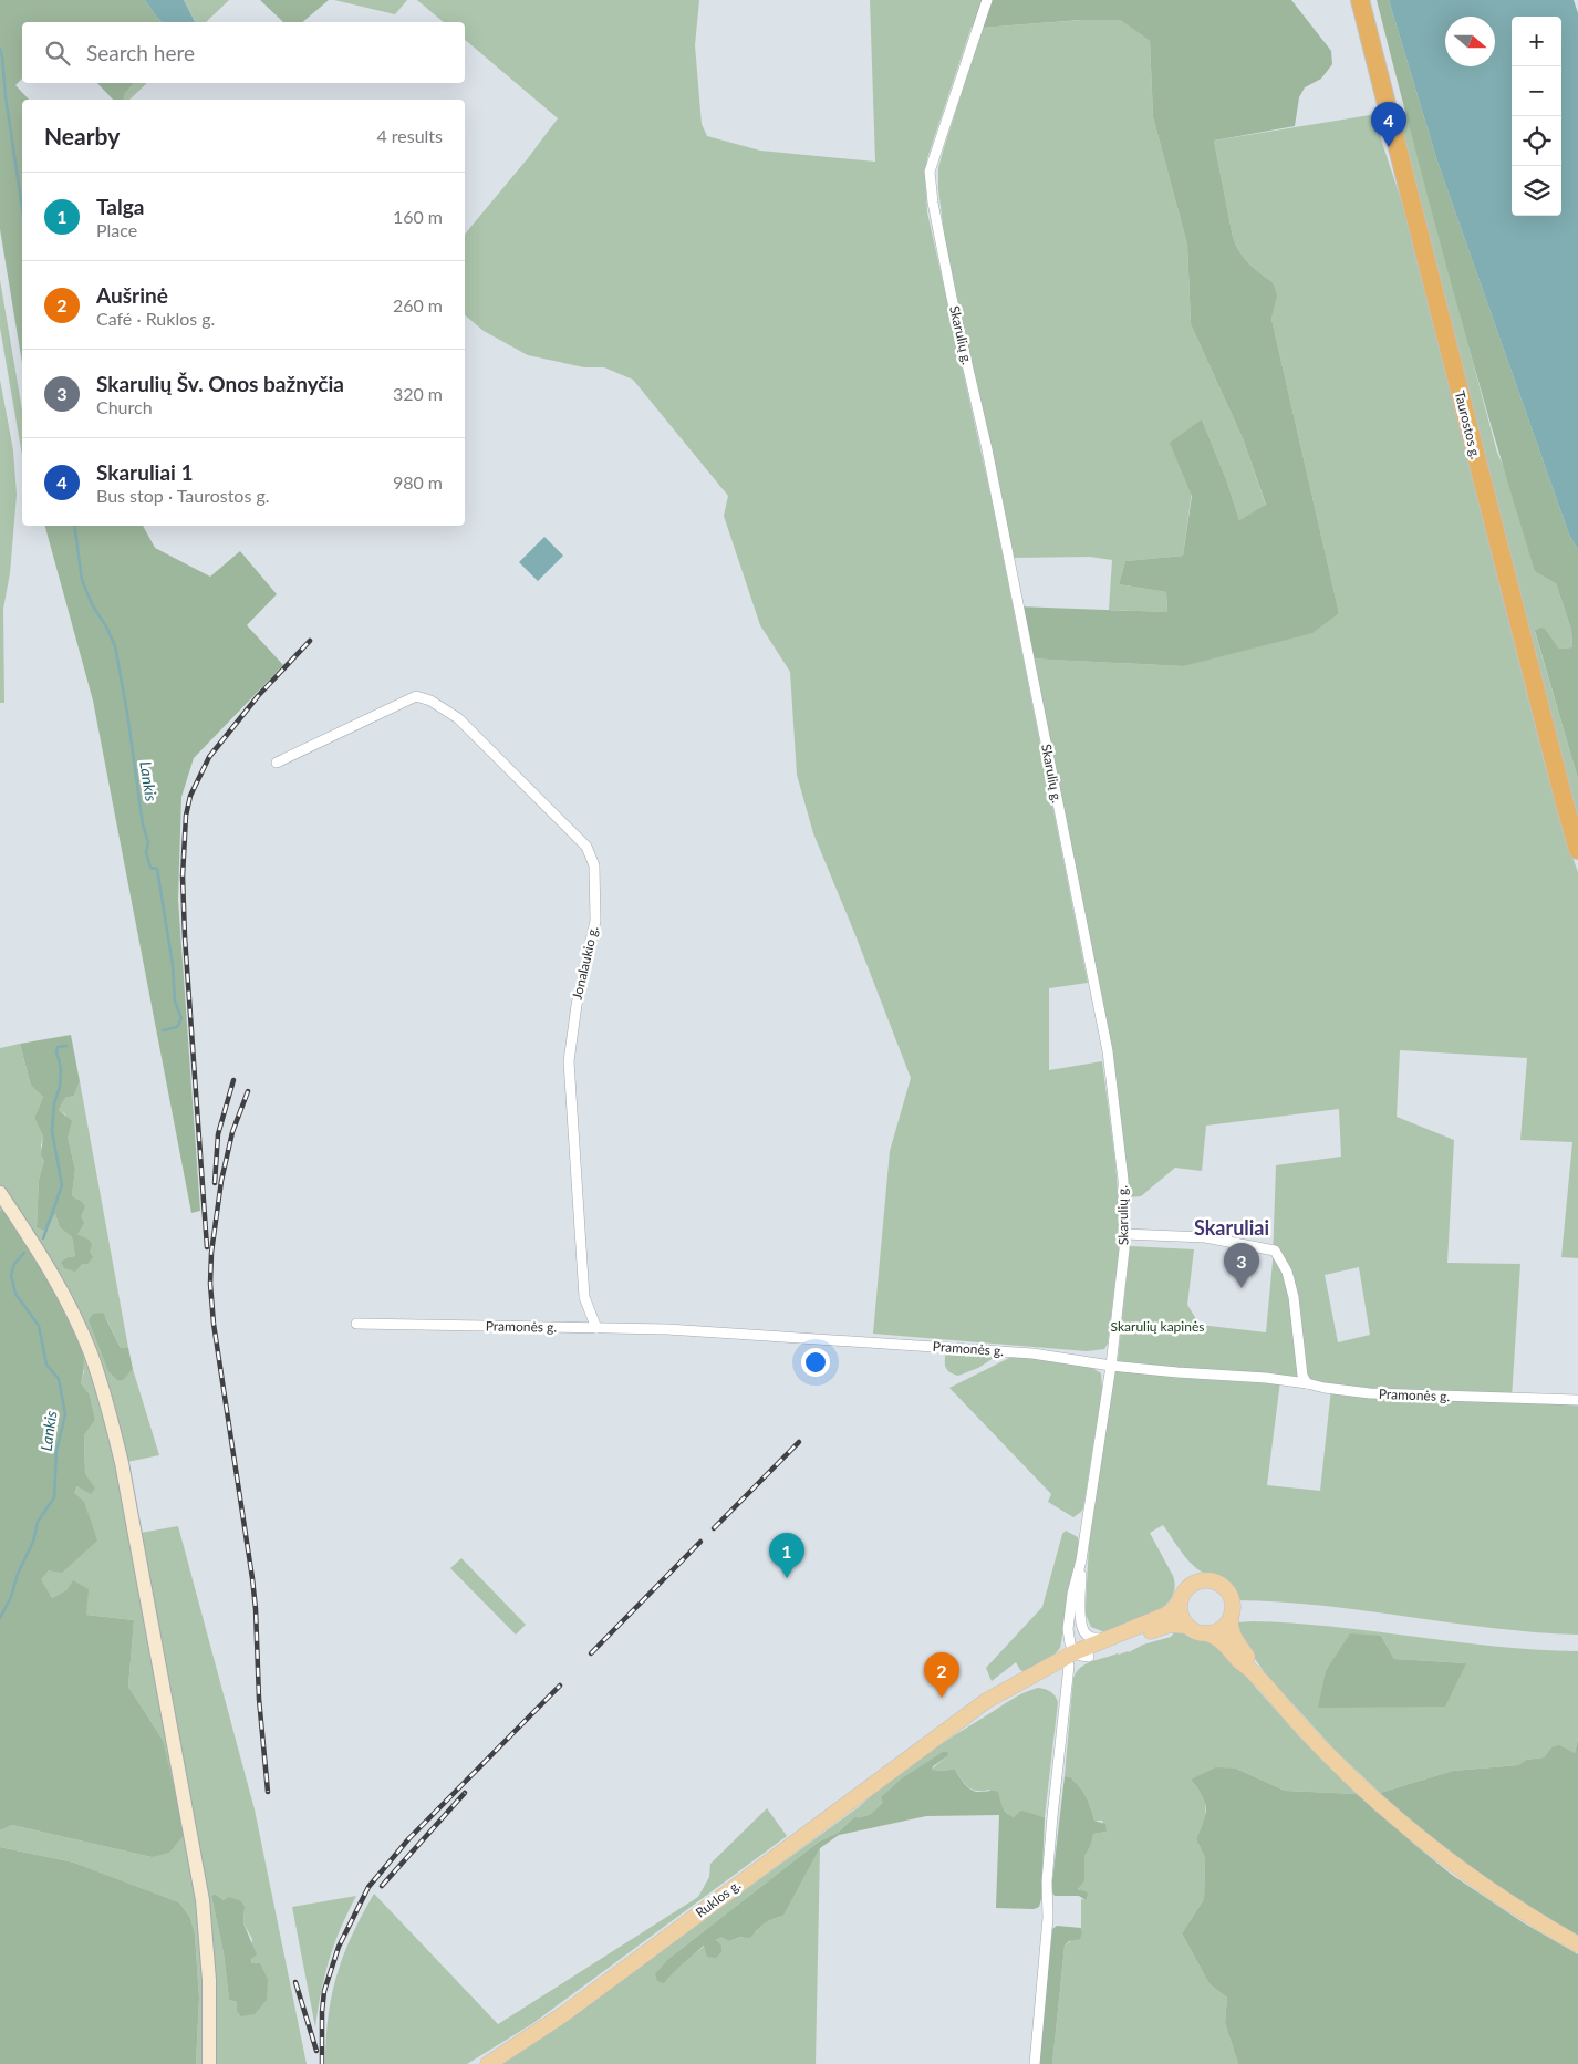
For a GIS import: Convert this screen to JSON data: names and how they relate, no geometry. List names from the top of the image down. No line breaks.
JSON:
{"streets":{"highway":["Taurostos g."],"main road":["Ruklos g."],"street":["Skarulių g.","Jonalaukio g.","Pramonės g."]},"crossings":[["Skarulių g.","Pramonės g."],["Skarulių g.","Ruklos g."],["Jonalaukio g.","Pramonės g."]],"districts":["Skaruliai"],"water":["Lankis"],"parks":["Skarulių kapinės"],"north":"right","page":{"map_buttons":["+","−"],"search":"Search here","heading":["Nearby","4 results"],"pins":["4","3","1","2"],"list":[{"mark":"1","name":"Talga","note":"Place","value":"160 m"},{"mark":"2","name":"Aušrinė","note":"Café · Ruklos g.","value":"260 m"},{"mark":"3","name":"Skarulių Šv. Onos bažnyčia","note":"Church","value":"320 m"},{"mark":"4","name":"Skaruliai 1","note":"Bus stop · Taurostos g.","value":"980 m"}]}}
